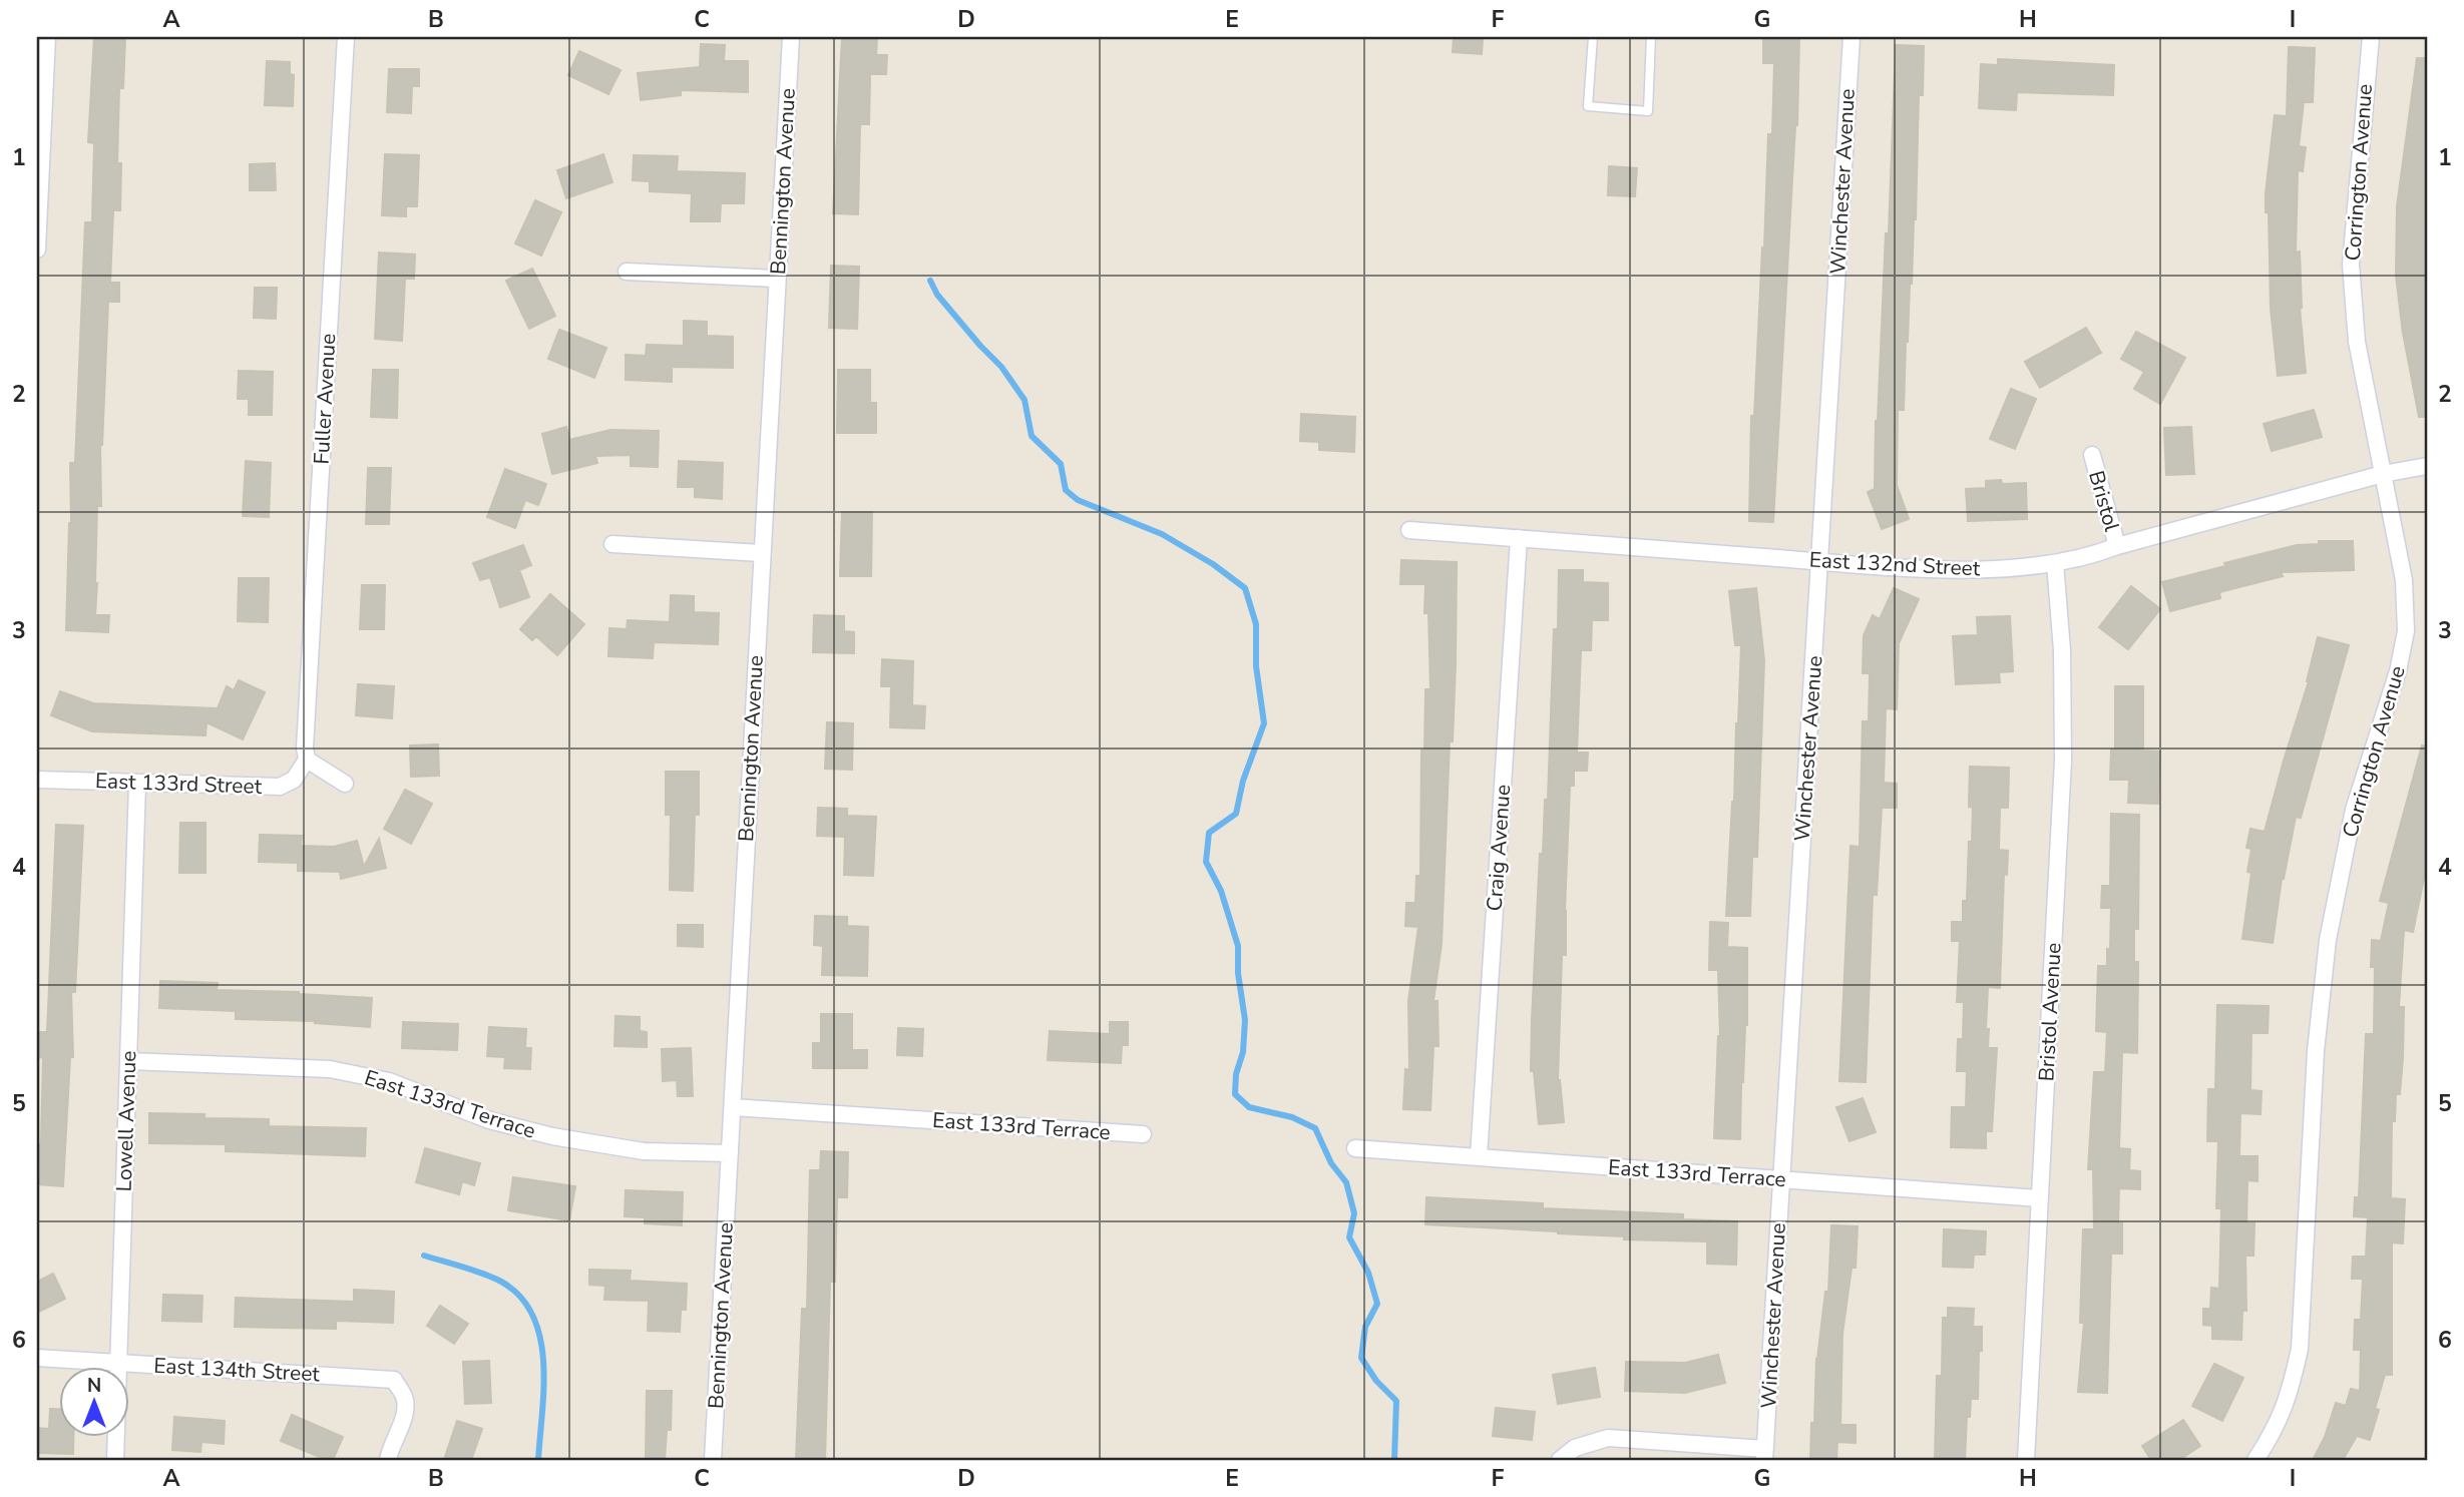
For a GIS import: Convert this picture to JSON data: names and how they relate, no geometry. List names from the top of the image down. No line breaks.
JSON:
{"streets":{"street":["Corrington Avenue","Bennington Avenue","Winchester Avenue","Fuller Avenue","Bristol","East 132nd Street","East 133rd Street","Craig Avenue","Bristol Avenue","East 133rd Terrace","Lowell Avenue","East 134th Street"]},"crossings":[["Corrington Avenue","East 132nd Street"],["Bennington Avenue","East 133rd Terrace"],["Winchester Avenue","East 132nd Street"],["Winchester Avenue","East 133rd Terrace"],["Fuller Avenue","East 133rd Street"],["Bristol","East 132nd Street"],["East 132nd Street","Craig Avenue"],["East 132nd Street","Bristol Avenue"],["East 133rd Street","Lowell Avenue"],["Craig Avenue","East 133rd Terrace"],["Bristol Avenue","East 133rd Terrace"],["East 133rd Terrace","Lowell Avenue"],["Lowell Avenue","East 134th Street"]],"north":"top","grid":{"columns":["A","B","C","D","E","F","G","H","I"],"rows":["1","2","3","4","5","6"]}}
